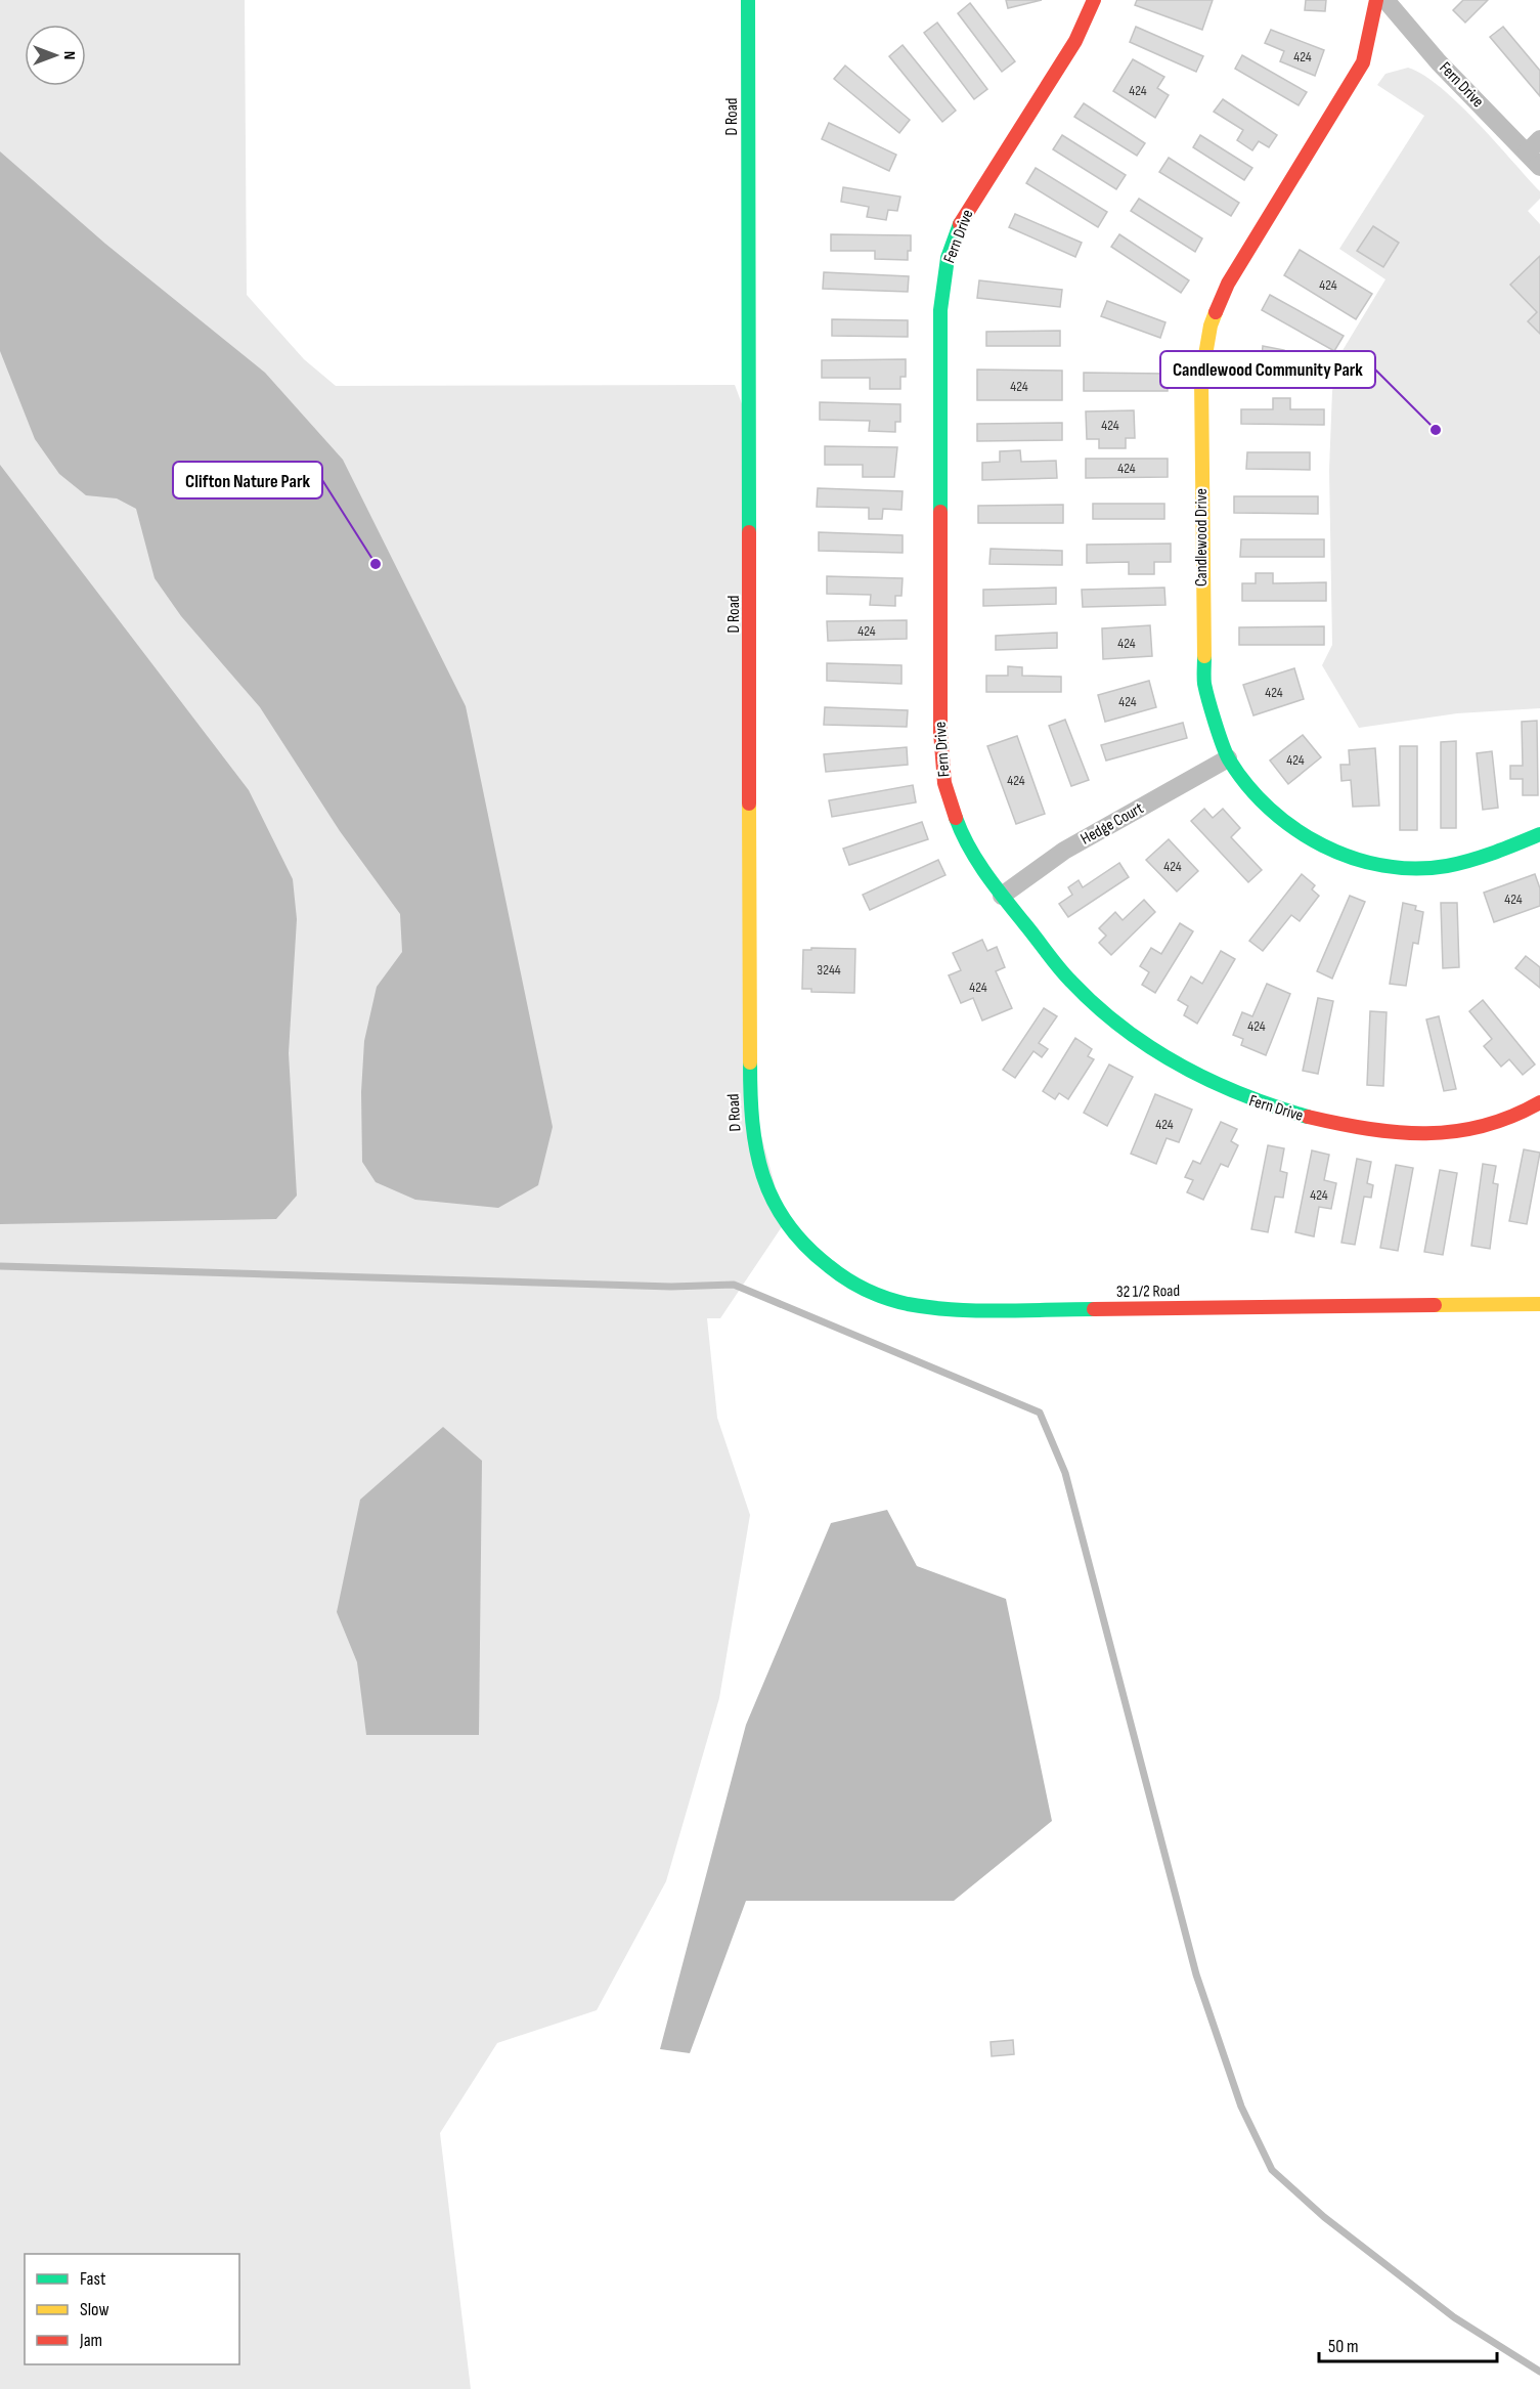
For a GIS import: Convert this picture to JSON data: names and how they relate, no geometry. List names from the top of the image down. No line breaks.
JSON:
{"streets":{"street":["Fern Drive","D Road","Candlewood Drive","Hedge Court","32 1/2 Road"]},"crossings":[["Fern Drive","Hedge Court"],["D Road","32 1/2 Road"],["Candlewood Drive","Hedge Court"]],"places":["Candlewood Community Park","Clifton Nature Park"],"house_numbers":["424","424","424","424","424","424","424","424","424","424","424","424","424","424","3244","424","424","424","424"],"legend":["Fast","Slow","Jam"],"scale_bar":"50 m","north":"right"}
